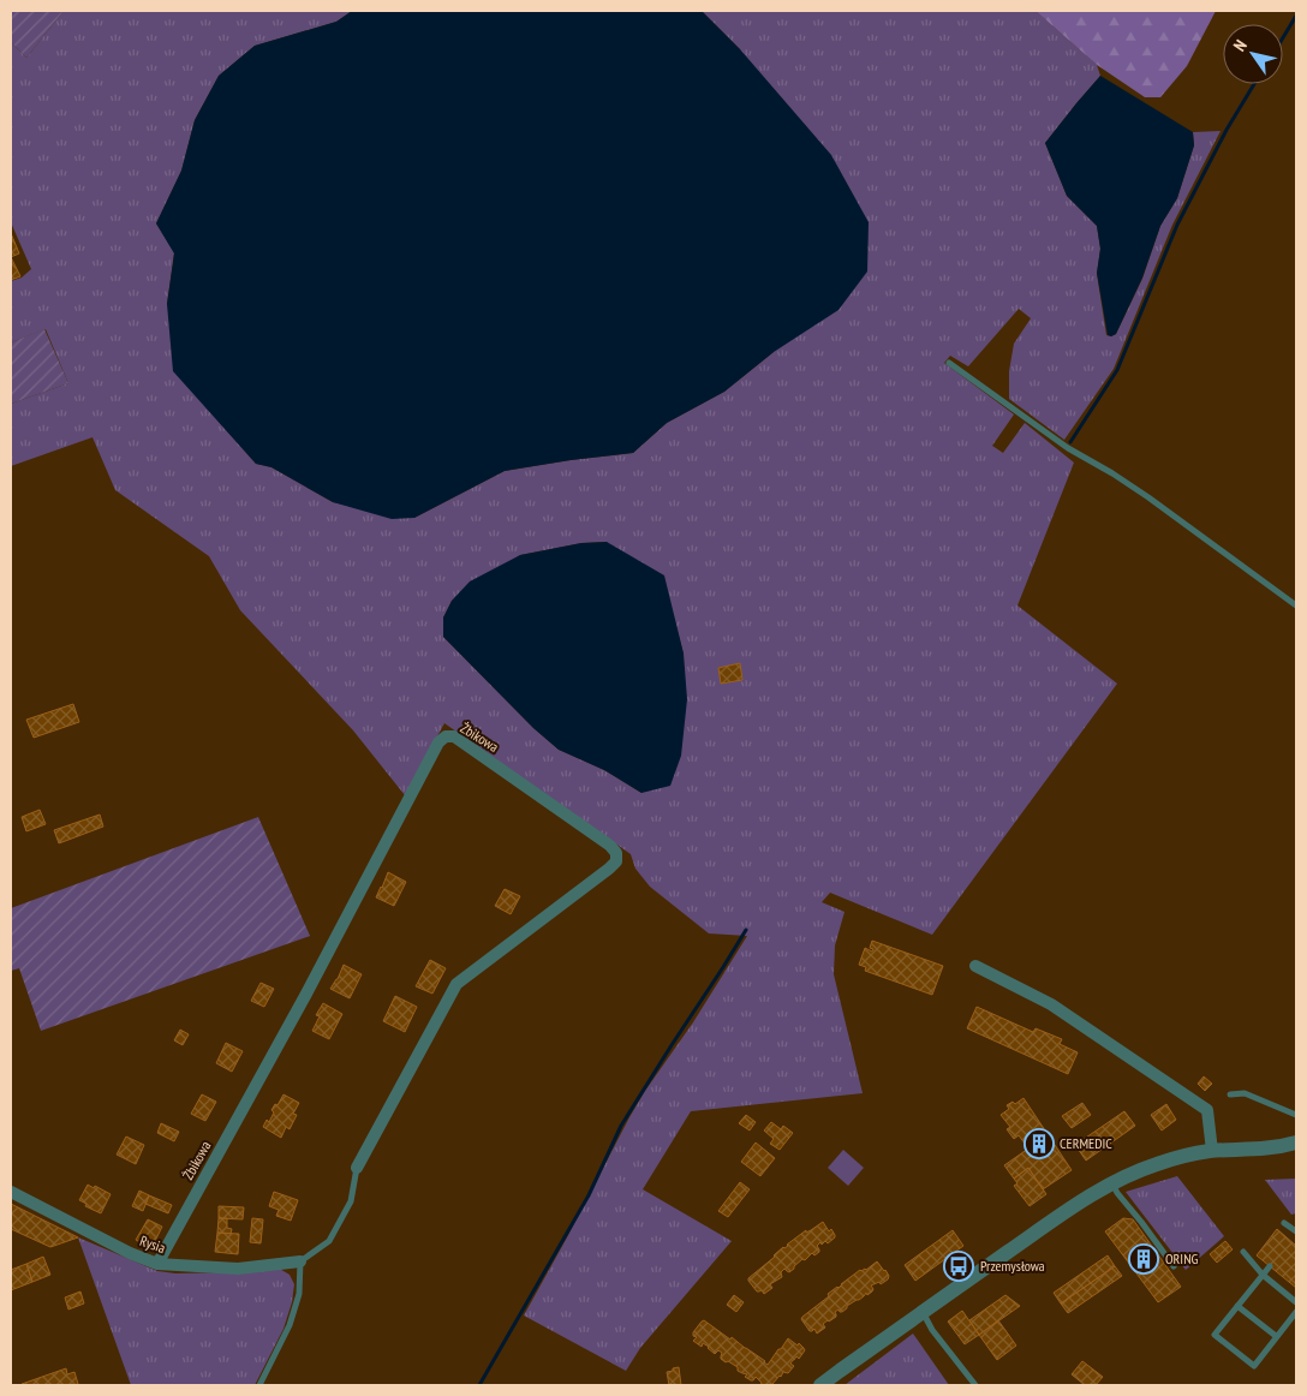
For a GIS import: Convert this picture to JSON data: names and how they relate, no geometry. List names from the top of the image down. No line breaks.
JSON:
{"streets":{"street":["Żbikowa","Rysia"]},"crossings":[["Żbikowa","Rysia"]],"places":{"building":["CERMEDIC","ORING"],"bus stop":["Przemysłowa"]},"north":"top left"}
